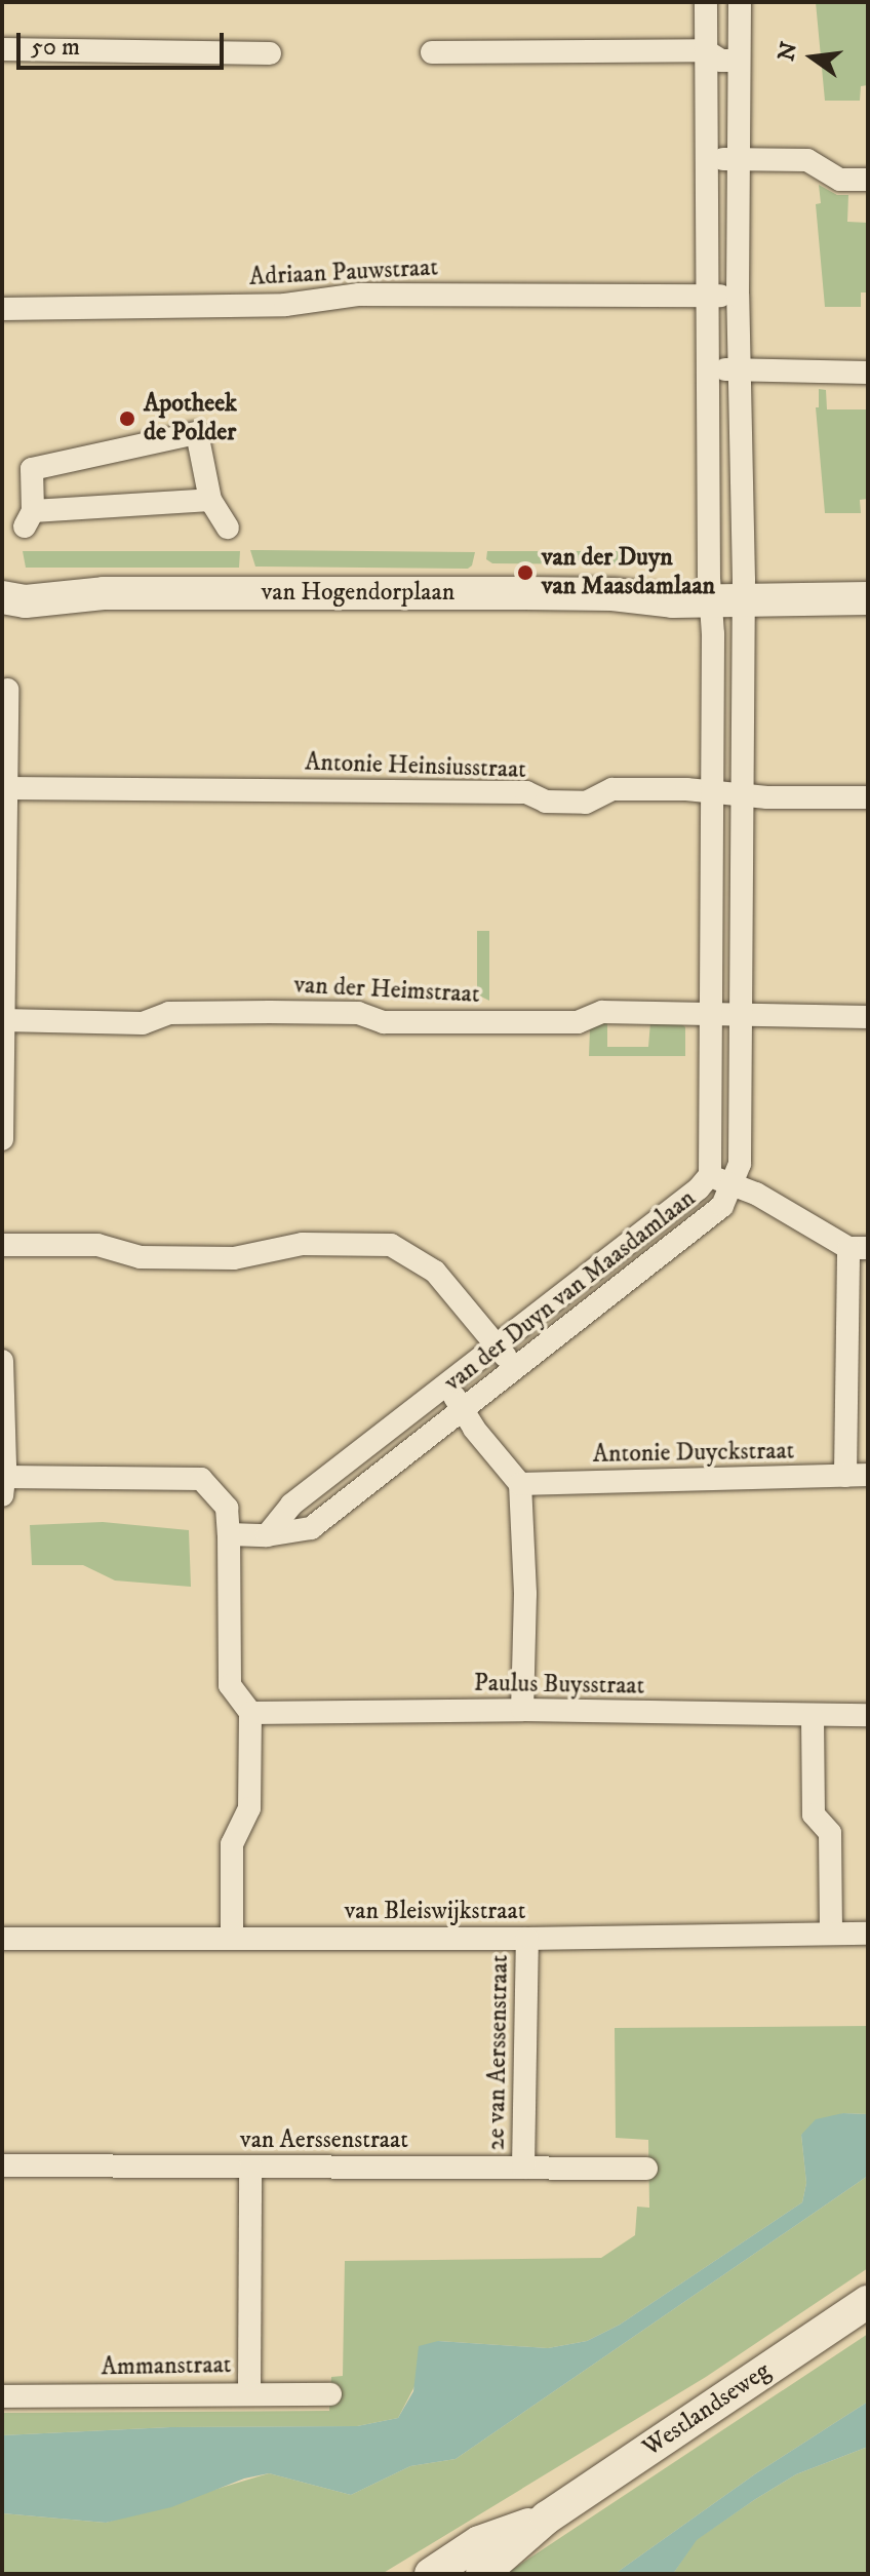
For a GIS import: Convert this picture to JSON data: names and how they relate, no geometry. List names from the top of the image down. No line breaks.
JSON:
{"streets":{"street":["Adriaan Pauwstraat","van Hogendorplaan","Antonie Heinsiusstraat","van der Heimstraat","van der Duyn van Maasdamlaan","Antonie Duyckstraat","Paulus Buysstraat","van Bleiswijkstraat","2e van Aerssenstraat","van Aerssenstraat","Ammanstraat","Westlandseweg"]},"crossings":[["Adriaan Pauwstraat","van der Duyn van Maasdamlaan"],["van Hogendorplaan","van der Duyn van Maasdamlaan"],["Antonie Heinsiusstraat","van der Duyn van Maasdamlaan"],["van der Heimstraat","van der Duyn van Maasdamlaan"],["van Bleiswijkstraat","2e van Aerssenstraat"],["2e van Aerssenstraat","van Aerssenstraat"]],"places":["Apotheek de Polder","van der Duyn van Maasdamlaan"],"scale_bar":"50 m","north":"left"}
